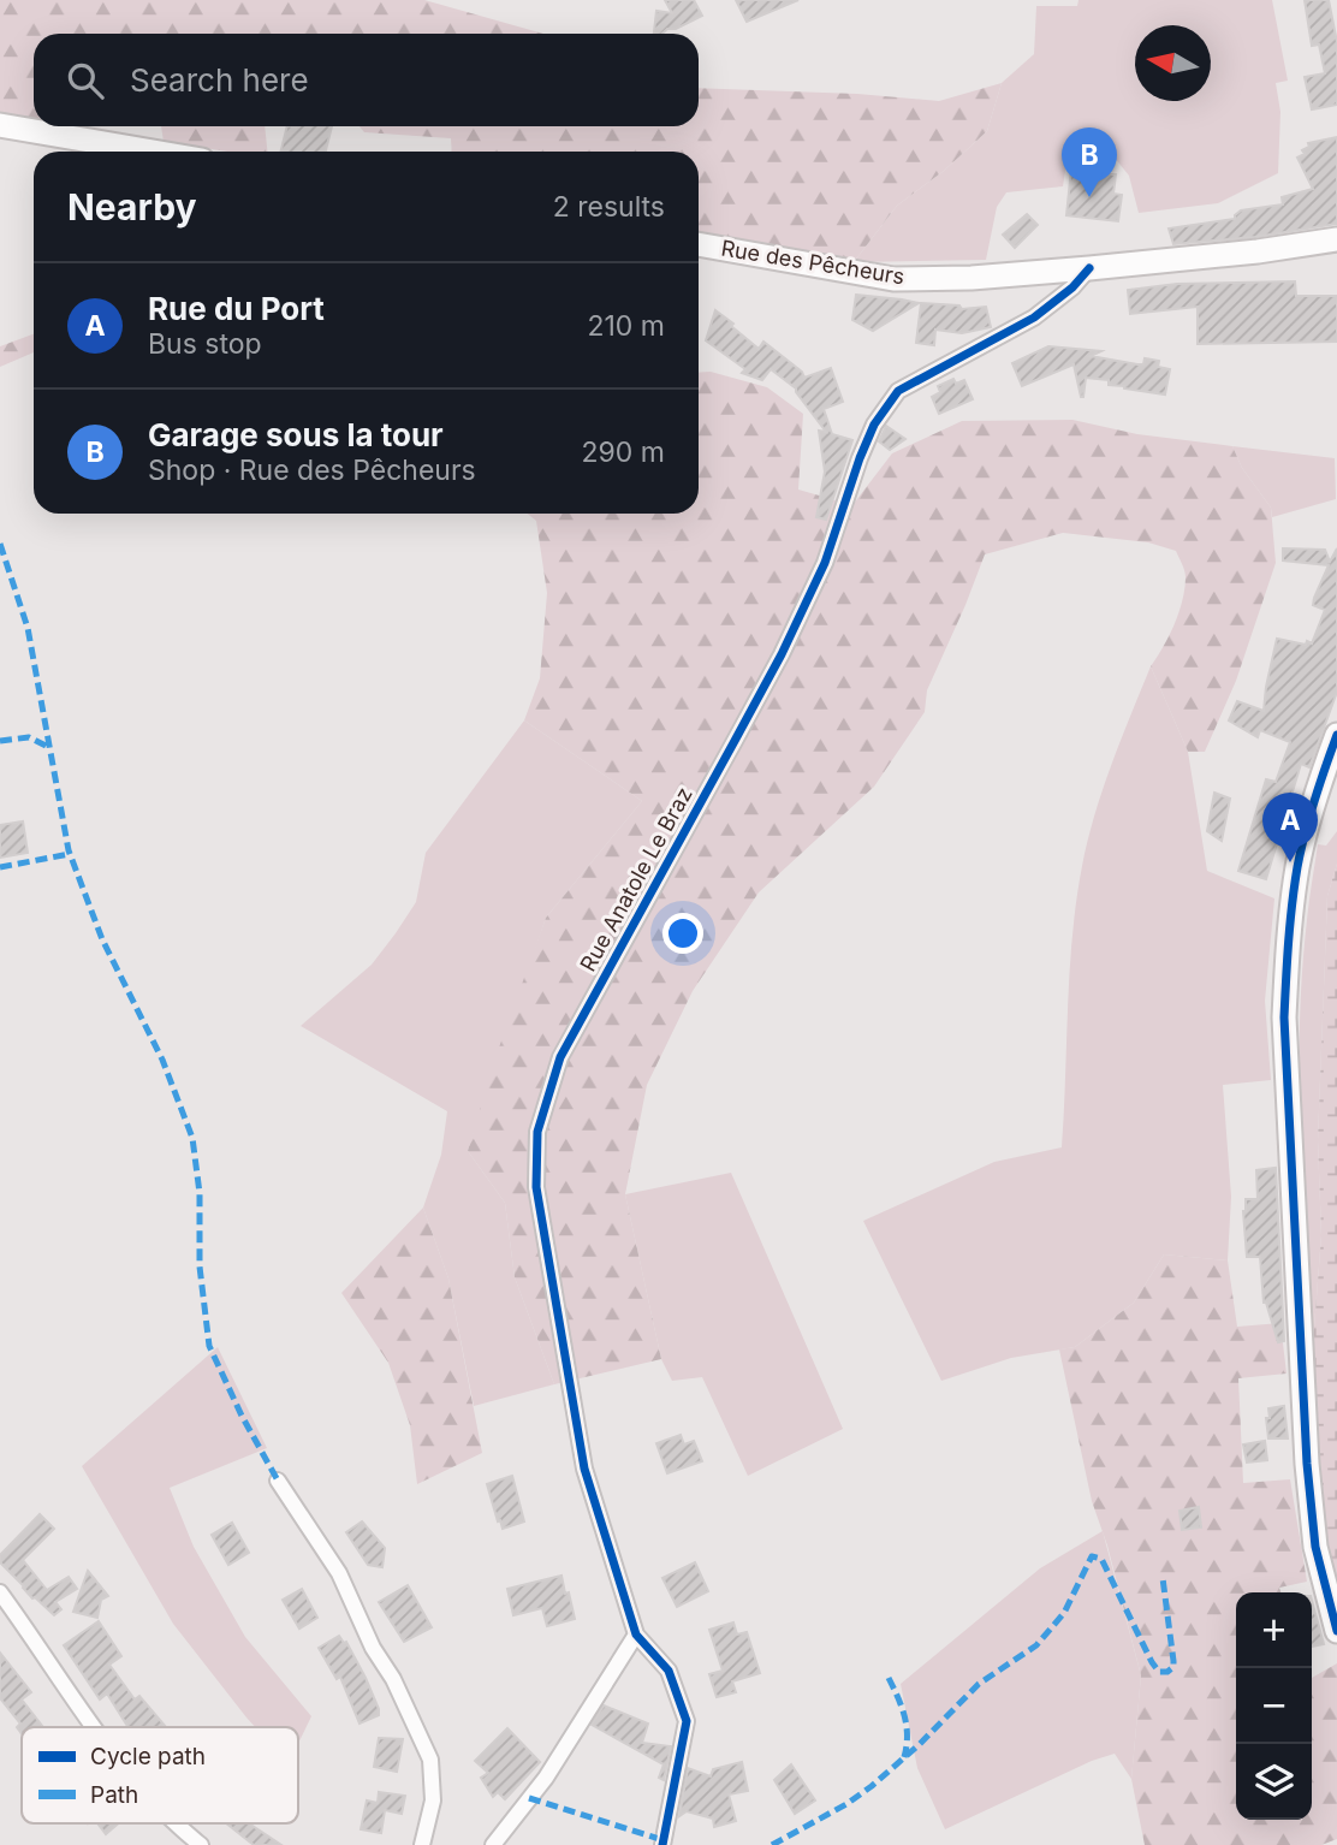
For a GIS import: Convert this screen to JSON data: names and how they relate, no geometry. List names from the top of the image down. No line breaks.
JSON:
{"streets":{"street":["Rue des Pêcheurs","Rue Anatole Le Braz"]},"crossings":[["Rue des Pêcheurs","Rue Anatole Le Braz"]],"legend":["Cycle path","Path"],"north":"left","page":{"search":"Search here","pins":["B","A"],"heading":["Nearby","2 results"],"list":[{"mark":"A","name":"Rue du Port","note":"Bus stop","value":"210 m"},{"mark":"B","name":"Garage sous la tour","note":"Shop · Rue des Pêcheurs","value":"290 m"}],"map_buttons":["+","−"]}}
